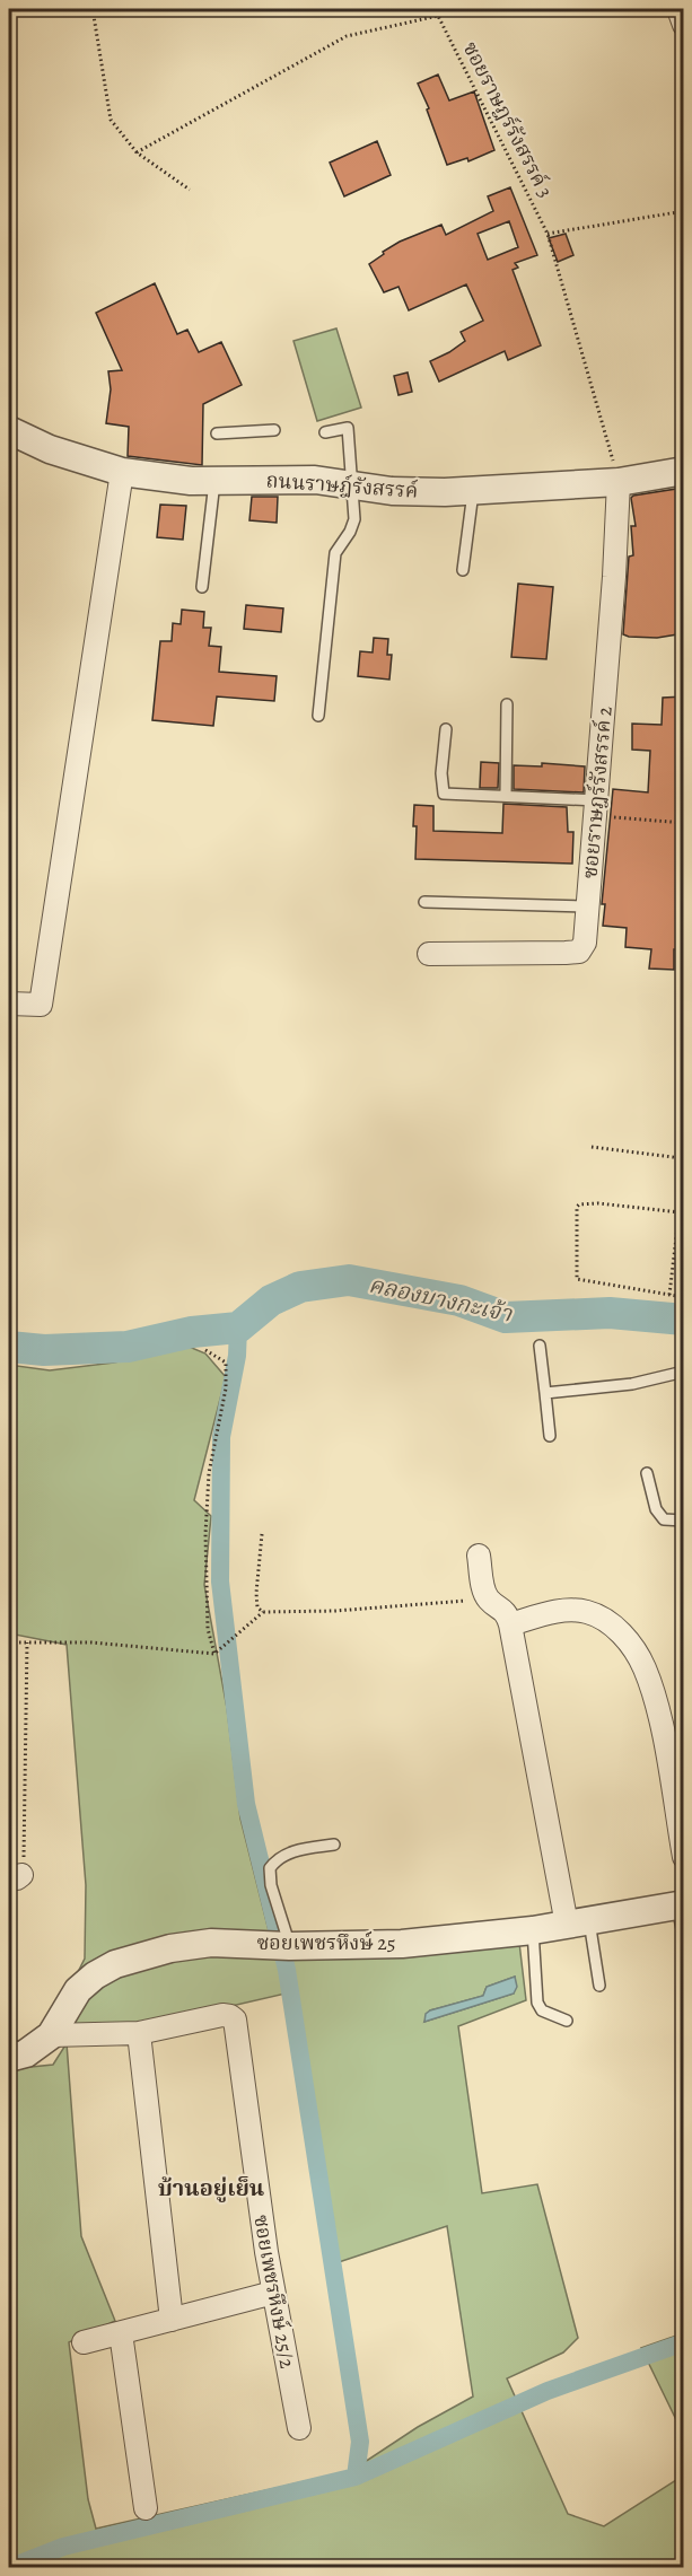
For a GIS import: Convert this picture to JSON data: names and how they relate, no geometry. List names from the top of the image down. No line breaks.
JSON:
{"streets":{"street":["ถนนราษฎ์รังสรรค์","ซอยราษฎร์รังสรรค์ 2","ซอยเพชรหึงษ์ 25","ซอยเพชรหึงษ์ 25/2"],"path":["ซอยราษฎร์รังสรรค์ 3"]},"crossings":[["ซอยราษฎร์รังสรรค์ 3","ถนนราษฎ์รังสรรค์"],["ซอยราษฎร์รังสรรค์ 3","ซอยราษฎร์รังสรรค์ 2"],["ถนนราษฎ์รังสรรค์","ซอยราษฎร์รังสรรค์ 2"],["ซอยเพชรหึงษ์ 25","ซอยเพชรหึงษ์ 25/2"]],"districts":["บ้านอยู่เย็น"],"water":["คลองบางกะเจ้า"]}
